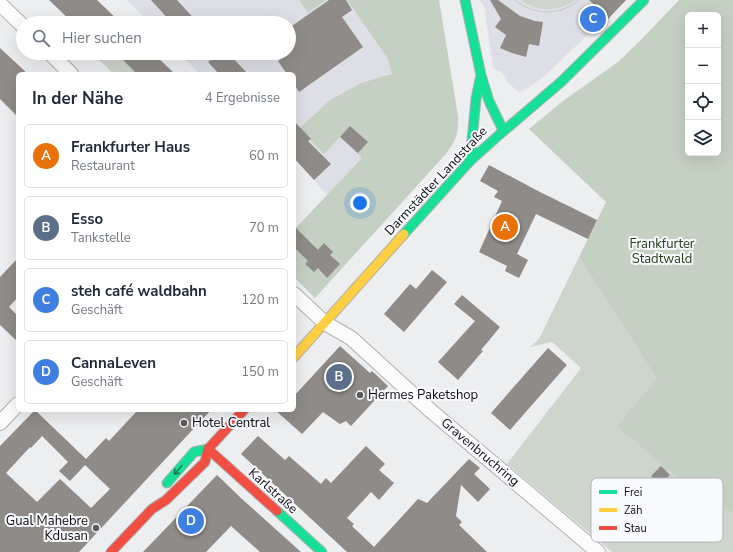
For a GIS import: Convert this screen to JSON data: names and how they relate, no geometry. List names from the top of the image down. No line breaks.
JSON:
{"streets":{"main road":["Darmstädter Landstraße","Karlstraße"],"street":["Gravenbruchring"]},"crossings":[["Darmstädter Landstraße","Gravenbruchring"]],"parks":["Frankfurter Stadtwald"],"places":["Hermes Paketshop","Hotel Central","Gual Mahebre Kdusan"],"legend":["Frei","Zäh","Stau"],"page":{"pins":["C","A","B","D"],"map_buttons":["+","−"],"search":"Hier suchen","heading":["In der Nähe","4 Ergebnisse"],"list":[{"mark":"A","name":"Frankfurter Haus","note":"Restaurant","value":"60 m"},{"mark":"B","name":"Esso","note":"Tankstelle","value":"70 m"},{"mark":"C","name":"steh café waldbahn","note":"Geschäft","value":"120 m"},{"mark":"D","name":"CannaLeven","note":"Geschäft","value":"150 m"}]}}
